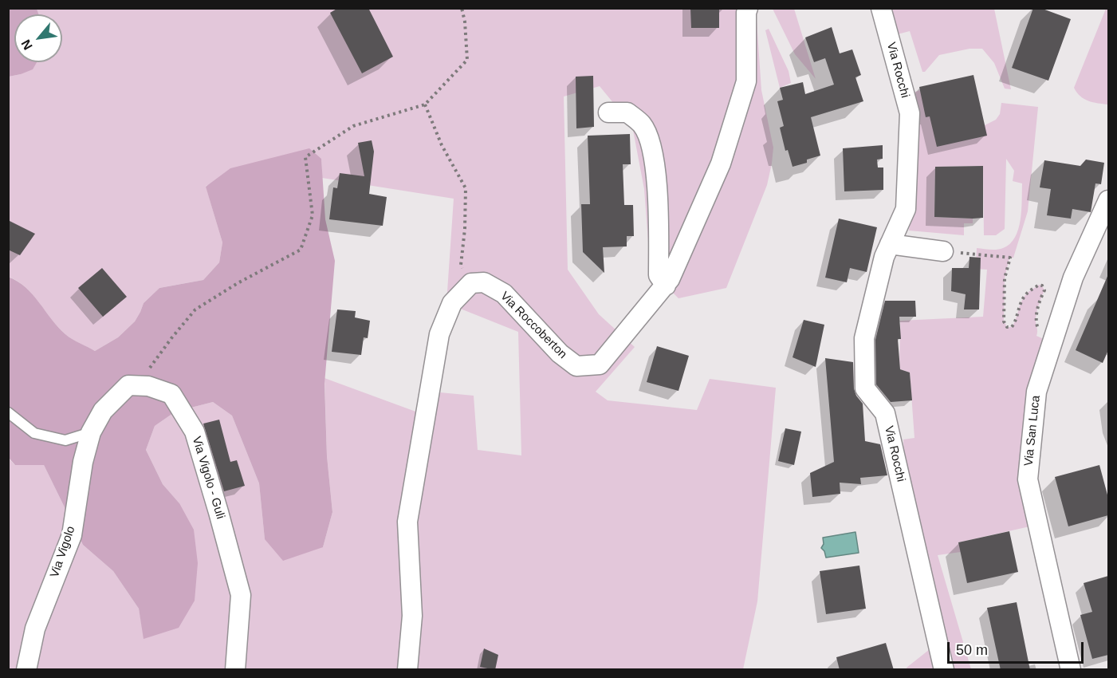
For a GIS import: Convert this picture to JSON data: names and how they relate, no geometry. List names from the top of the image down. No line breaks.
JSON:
{"streets":{"street":["Via Rocchi","Via Roccoberton","Via San Luca","Via Vigolo - Guli","Via Vigolo"]},"scale_bar":"50 m","north":"bottom left"}
